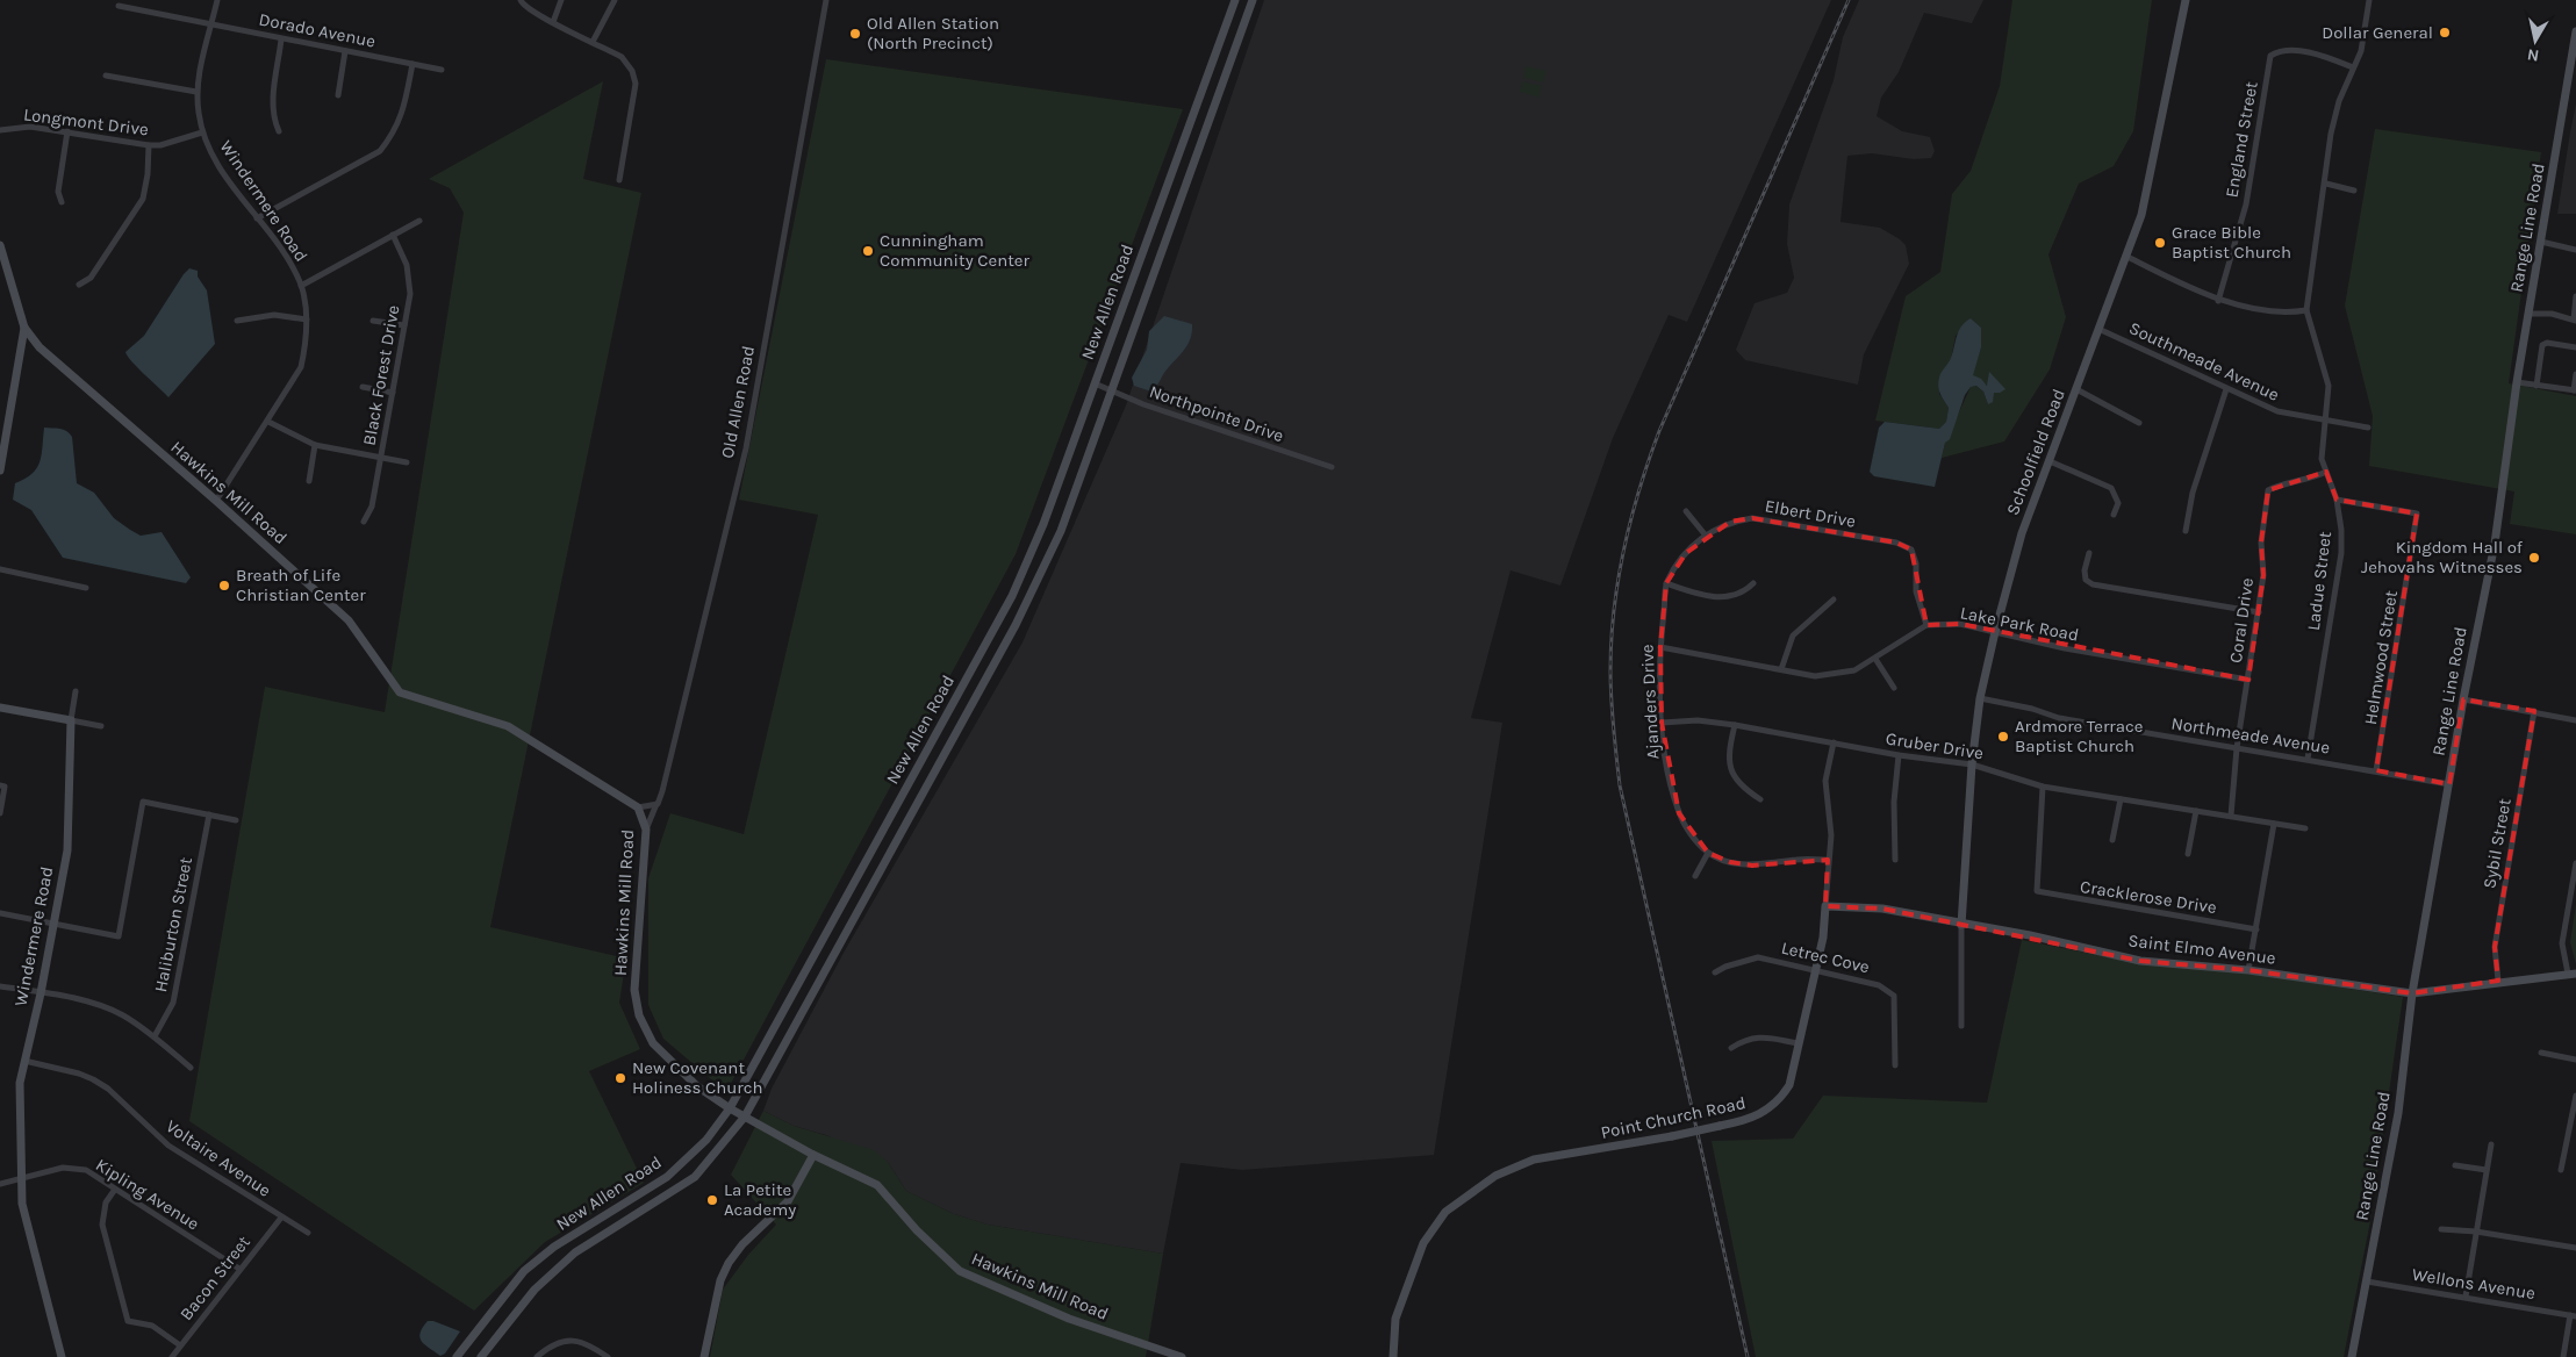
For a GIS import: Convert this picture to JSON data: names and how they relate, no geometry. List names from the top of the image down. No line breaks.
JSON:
{"streets":{"street":["Dorado Avenue","Longmont Drive","England Street","Windermere Road","Range Line Road","New Allen Road","Southmeade Avenue","Black Forest Drive","Old Allen Road","Northpointe Drive","Schoolfield Road","Hawkins Mill Road","Elbert Drive","Ladue Street","Coral Drive","Lake Park Road","Helmwood Street","Ajanders Drive","Northmeade Avenue","Gruber Drive","Sybil Street","Cracklerose Drive","Haliburton Street","Saint Elmo Avenue","Letrec Cove","Point Church Road","Voltaire Avenue","Kipling Avenue","Bacon Street","Wellons Avenue"]},"crossings":[["Dorado Avenue","Windermere Road"],["Longmont Drive","Windermere Road"],["England Street","Ladue Street"],["Windermere Road","Hawkins Mill Road"],["Windermere Road","Voltaire Avenue"],["Windermere Road","Kipling Avenue"],["Range Line Road","Northmeade Avenue"],["Range Line Road","Saint Elmo Avenue"],["Range Line Road","Wellons Avenue"],["New Allen Road","Northpointe Drive"],["New Allen Road","Hawkins Mill Road"],["Southmeade Avenue","Schoolfield Road"],["Southmeade Avenue","Ladue Street"],["Old Allen Road","Hawkins Mill Road"],["Schoolfield Road","Lake Park Road"],["Schoolfield Road","Northmeade Avenue"],["Schoolfield Road","Gruber Drive"],["Schoolfield Road","Saint Elmo Avenue"],["Elbert Drive","Lake Park Road"],["Elbert Drive","Ajanders Drive"],["Ladue Street","Coral Drive"],["Ladue Street","Helmwood Street"],["Ladue Street","Northmeade Avenue"],["Coral Drive","Lake Park Road"],["Coral Drive","Northmeade Avenue"],["Coral Drive","Gruber Drive"],["Helmwood Street","Northmeade Avenue"],["Ajanders Drive","Gruber Drive"],["Ajanders Drive","Point Church Road"],["Gruber Drive","Cracklerose Drive"],["Gruber Drive","Point Church Road"],["Sybil Street","Saint Elmo Avenue"],["Saint Elmo Avenue","Point Church Road"],["Letrec Cove","Point Church Road"],["Voltaire Avenue","Bacon Street"],["Kipling Avenue","Bacon Street"]],"places":["Dollar General","Old Allen Station (North Precinct)","Grace Bible Baptist Church","Cunningham Community Center","Kingdom Hall of Jehovahs Witnesses","Breath of Life Christian Center","Ardmore Terrace Baptist Church","New Covenant Holiness Church","La Petite Academy"],"north":"bottom"}
